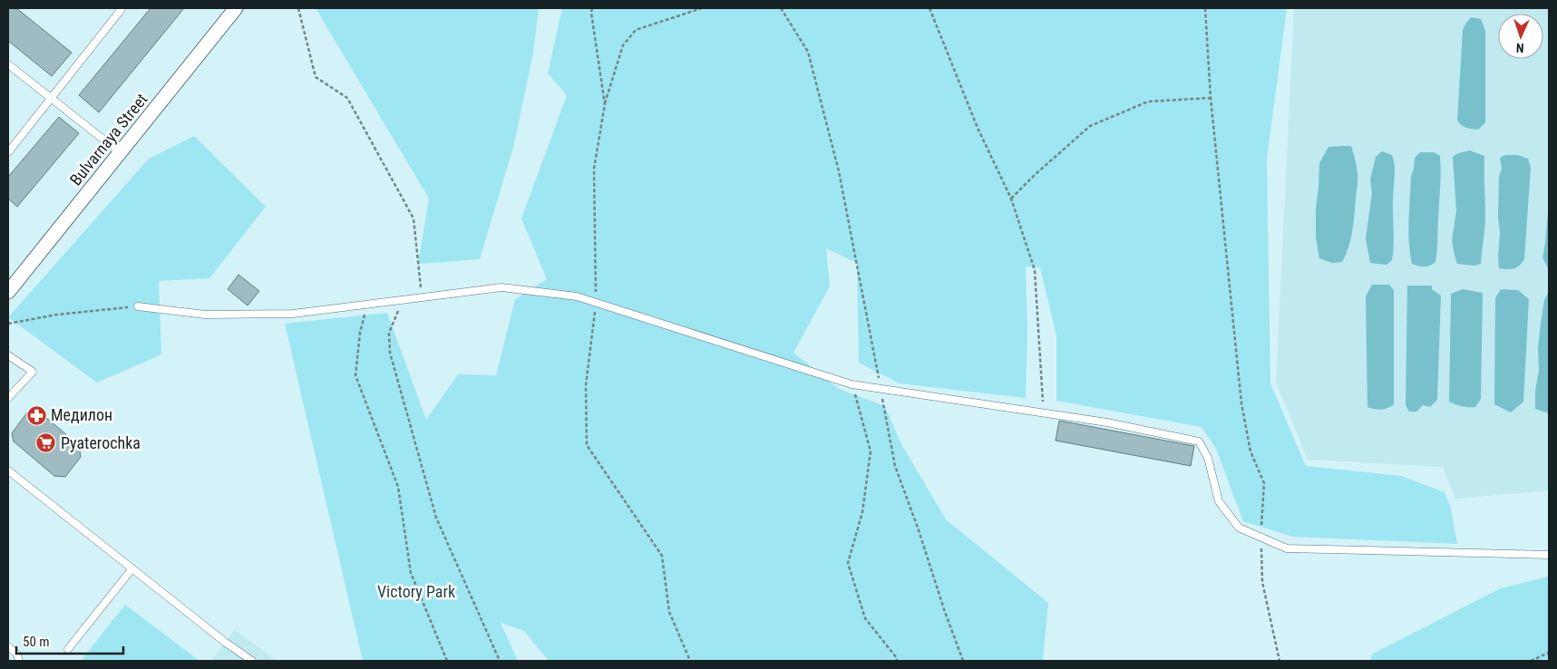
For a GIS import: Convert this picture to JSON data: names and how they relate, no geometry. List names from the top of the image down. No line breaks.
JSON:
{"streets":{"street":["Bulvarnaya Street"]},"parks":["Victory Park"],"places":{"pharmacy":["Медилон"],"supermarket":["Pyaterochka"]},"scale_bar":"50 m","north":"bottom"}
